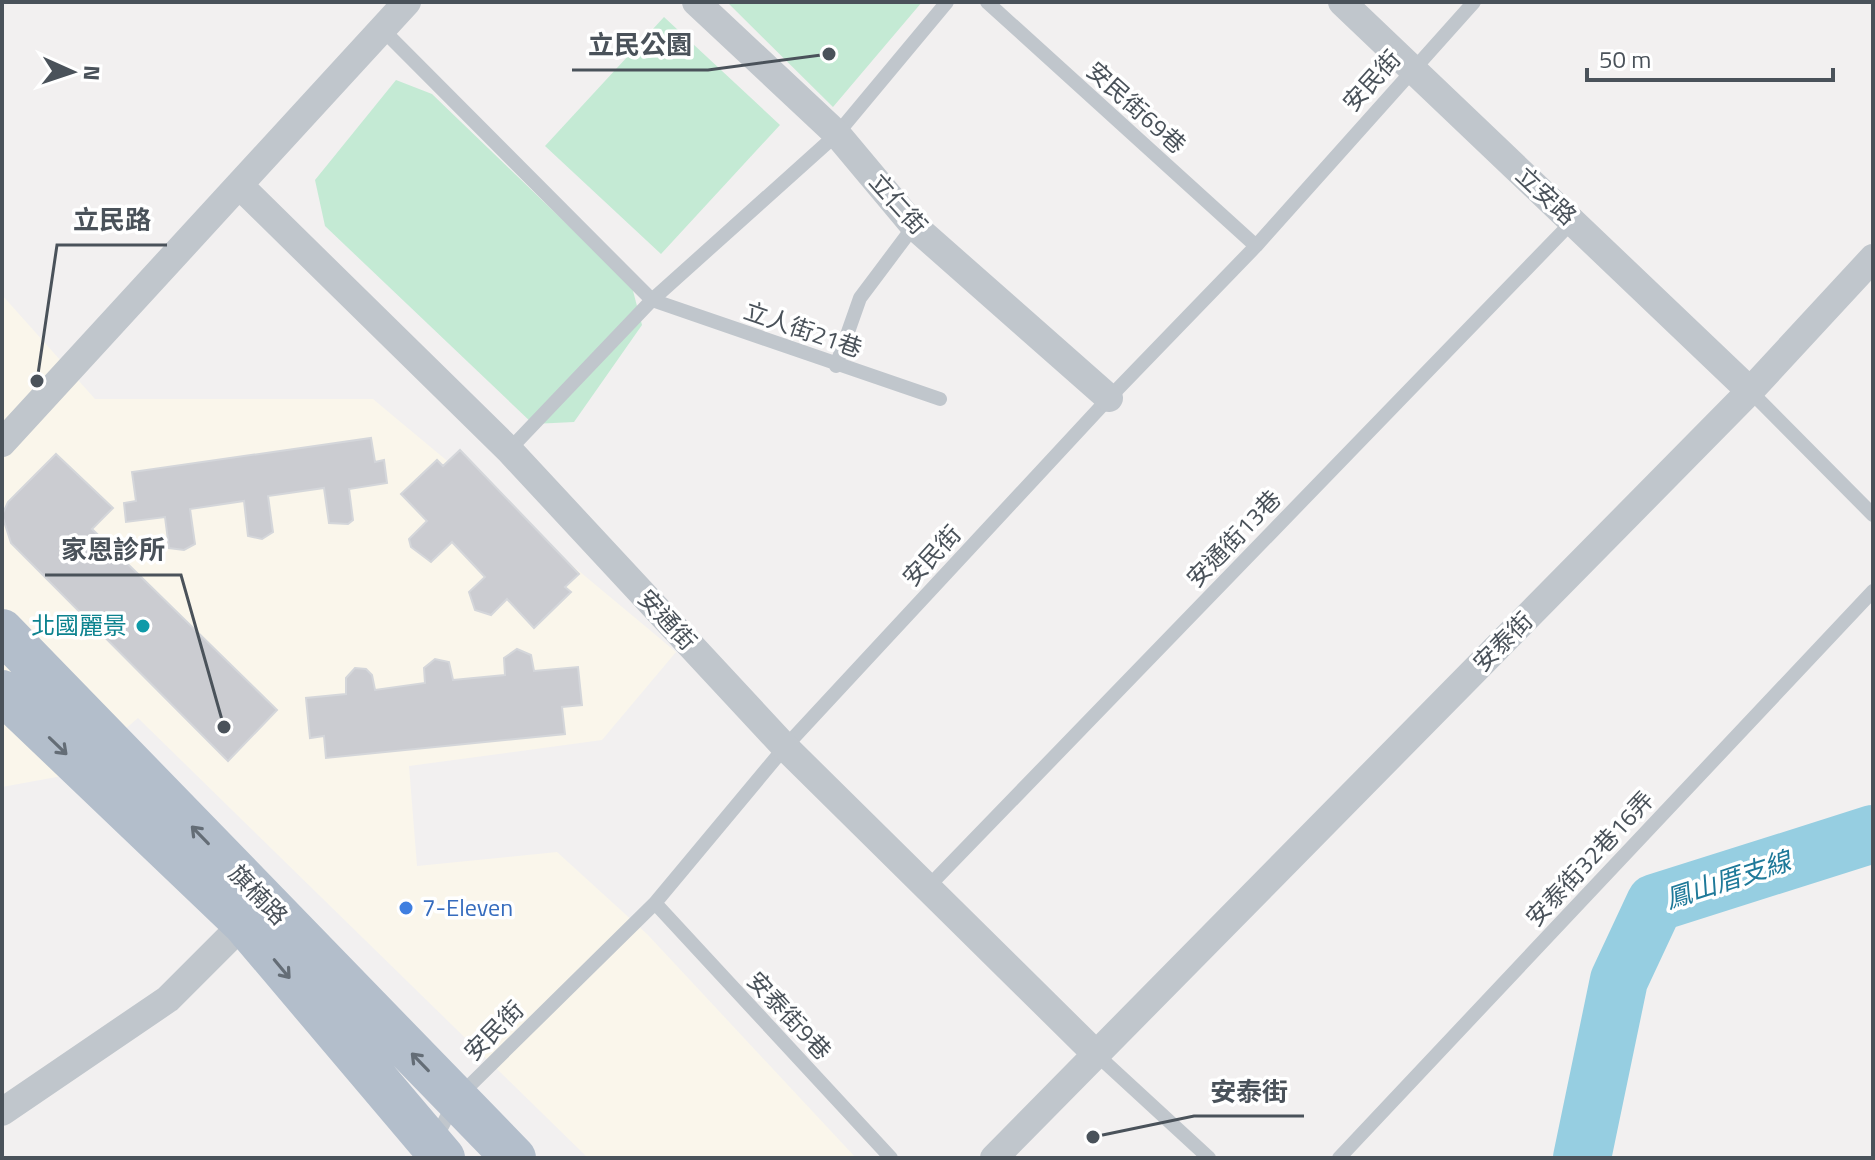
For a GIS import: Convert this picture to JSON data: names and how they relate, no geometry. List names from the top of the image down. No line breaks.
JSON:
{"streets":{"main road":["旗楠路"],"street":["立安路","立仁街","安通街","安泰街"],"lane":["安民街","安民街69巷","立人街21巷","安通街13巷","安泰街32巷16弄","安泰街9巷"]},"crossings":[["安民街","安民街69巷"],["安民街","立安路"],["安民街","立仁街"],["安民街","安通街"],["安民街","旗楠路"],["安民街","安泰街9巷"],["立安路","安通街13巷"],["立安路","安泰街"],["安通街13巷","安通街"],["安通街","安泰街"]],"water":["鳳山厝支線"],"places":["立民公園","立民路","北國麗景","家恩診所","7-Eleven","安泰街"],"scale_bar":"50 m","north":"right"}
